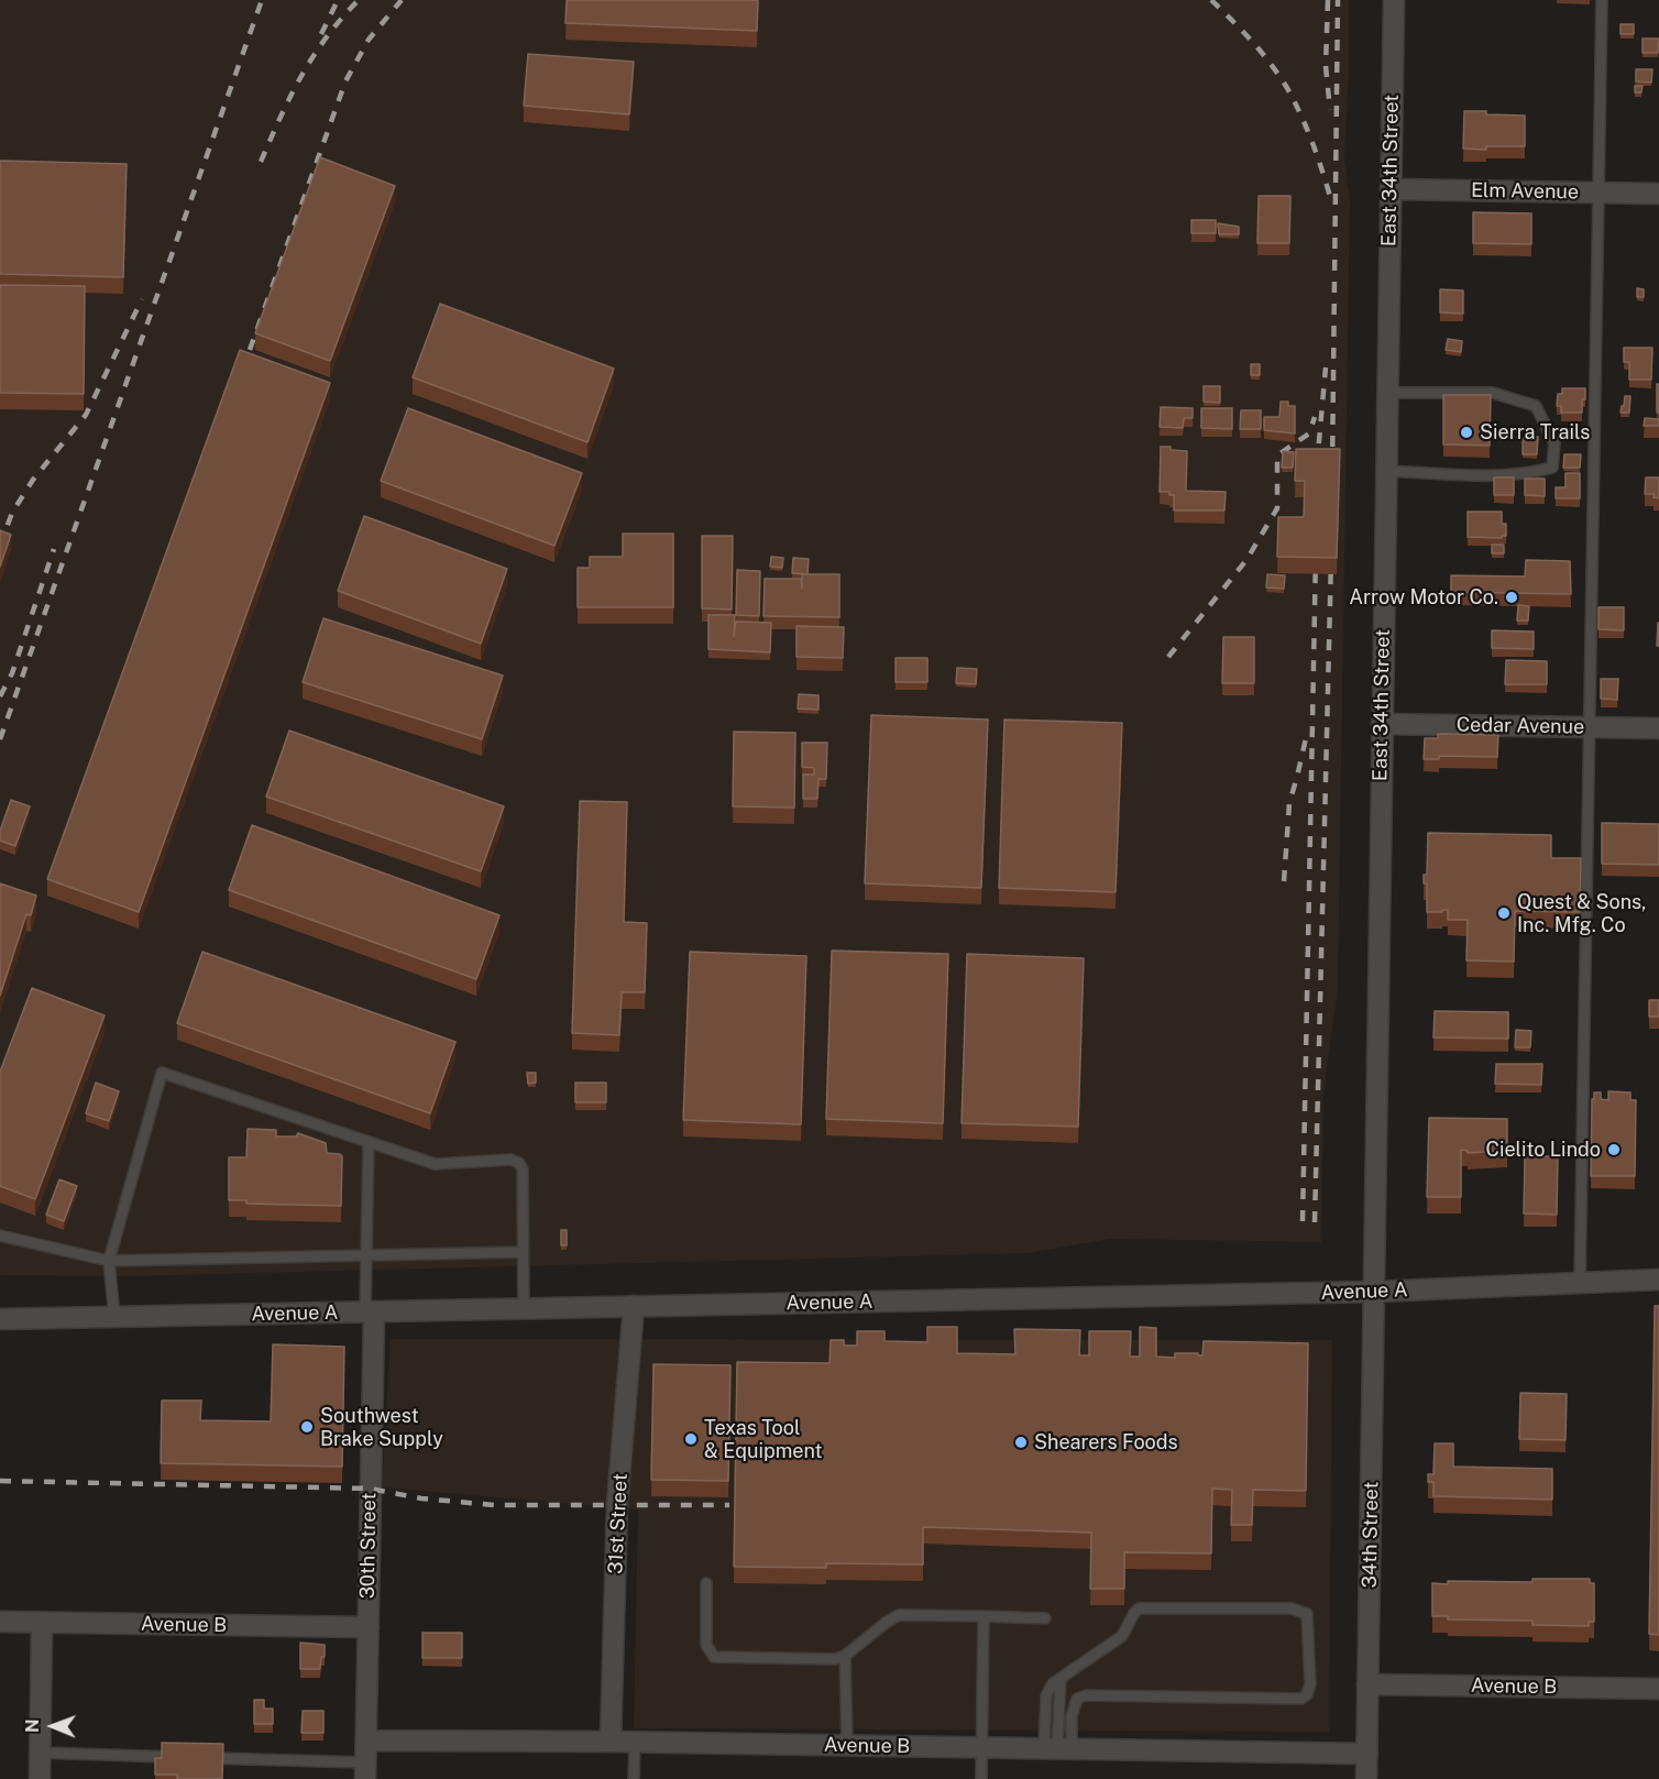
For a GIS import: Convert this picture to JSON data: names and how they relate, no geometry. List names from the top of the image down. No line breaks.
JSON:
{"streets":{"main road":["East 34th Street","Elm Avenue","Cedar Avenue","Avenue A","31st Street","34th Street","30th Street","Avenue B"]},"crossings":[["East 34th Street","Elm Avenue"],["East 34th Street","Cedar Avenue"],["East 34th Street","Avenue A"],["East 34th Street","34th Street"],["Avenue A","31st Street"],["Avenue A","34th Street"],["Avenue A","30th Street"],["31st Street","Avenue B"],["34th Street","Avenue B"],["30th Street","Avenue B"]],"places":["Sierra Trails","Arrow Motor Co.","Quest & Sons, Inc. Mfg. Co","Cielito Lindo","Southwest Brake Supply","Texas Tool & Equipment","Shearers Foods"],"north":"left"}
